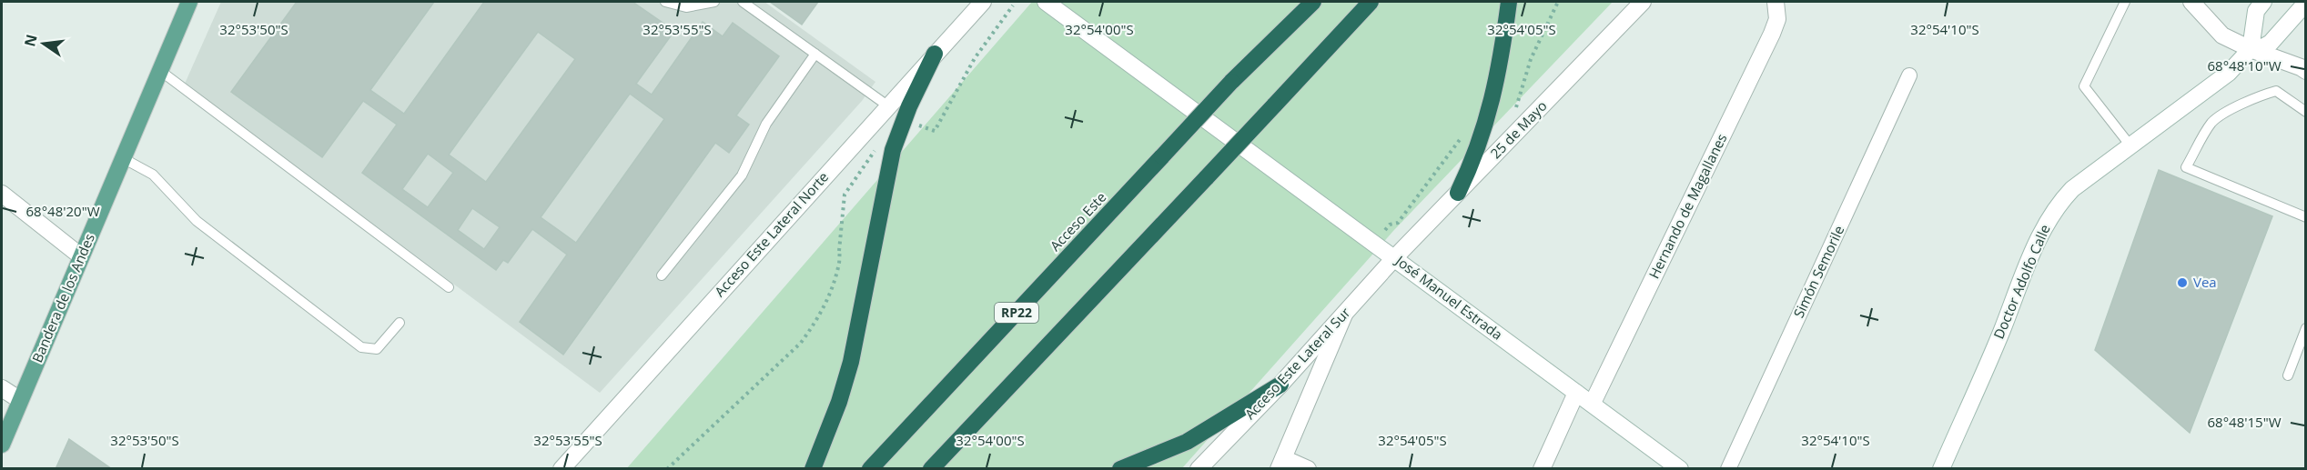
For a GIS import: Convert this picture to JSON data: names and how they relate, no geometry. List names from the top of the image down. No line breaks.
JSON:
{"streets":{"highway":["Acceso Este","RP22"],"main road":["Bandera de los Andes"],"street":["25 de Mayo","Hernando de Magallanes","Acceso Este Lateral Norte","Simón Semorile","Doctor Adolfo Calle","José Manuel Estrada","Acceso Este Lateral Sur"]},"crossings":[["25 de Mayo","José Manuel Estrada"],["25 de Mayo","Acceso Este Lateral Sur"],["Hernando de Magallanes","José Manuel Estrada"],["José Manuel Estrada","Acceso Este Lateral Sur"]],"places":["Vea"],"north":"left","coordinates":["32°54'10\"S","32°53'50\"S","32°53'55\"S","32°54'00\"S","32°54'05\"S","68°48'10\"W","68°48'20\"W","68°48'15\"W"]}
